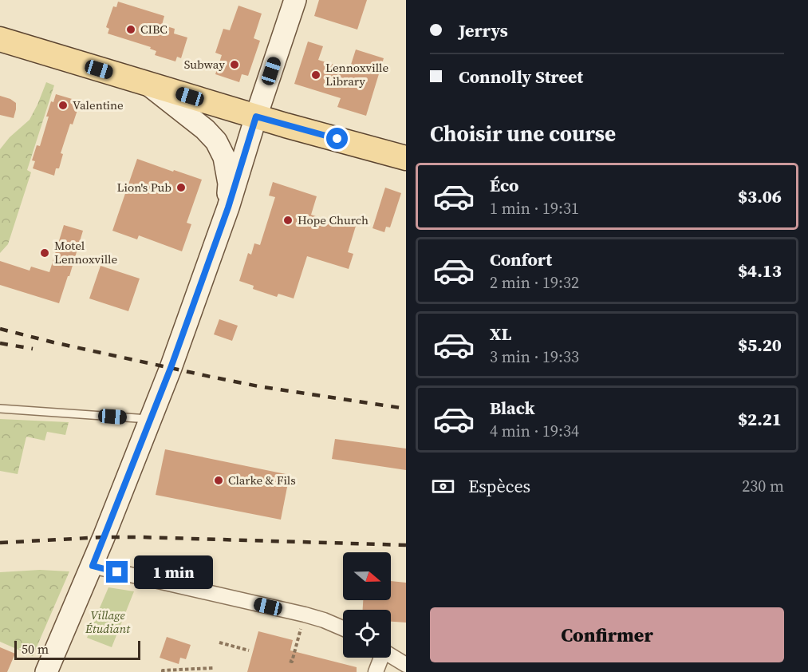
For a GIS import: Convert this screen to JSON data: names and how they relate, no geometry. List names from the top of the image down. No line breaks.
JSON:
{"parks":["Village Étudiant"],"places":["CIBC","Subway","Lennoxville Library","Valentine","Lion's Pub","Hope Church","Motel Lennoxville","Clarke & Fils"],"scale_bar":"50 m","north":"right","page":{"banner":["Jerrys","Connolly Street"],"heading":"Choisir une course","list":[{"name":"Éco","note":"1 min · 19:31","value":"$3.06"},{"name":"Confort","note":"2 min · 19:32","value":"$4.13"},{"name":"XL","note":"3 min · 19:33","value":"$5.20"},{"name":"Black","note":"4 min · 19:34","value":"$2.21"}],"pay":["Espèces","230 m"],"bubble":"1 min","buttons":"Confirmer","scale":"50 m"}}
